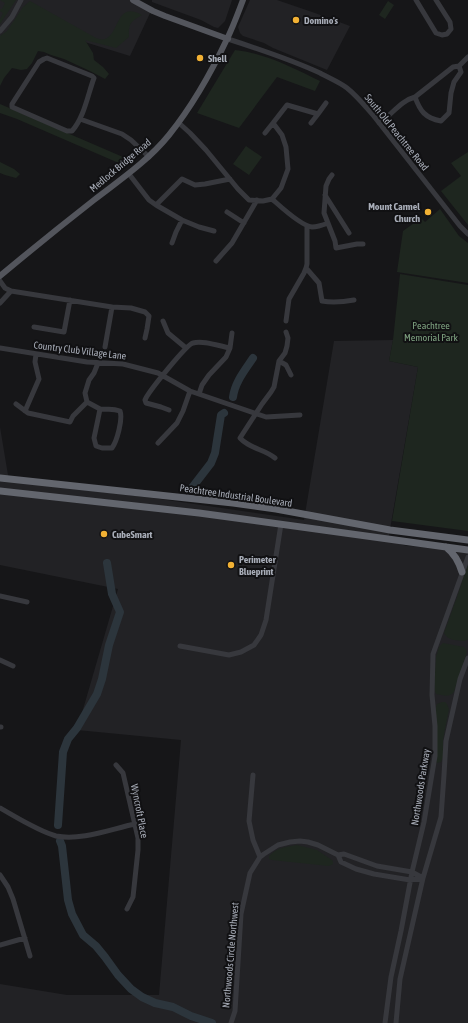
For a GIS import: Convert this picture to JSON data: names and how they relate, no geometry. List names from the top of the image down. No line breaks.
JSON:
{"streets":{"highway":["Peachtree Industrial Boulevard"],"main road":["Medlock Bridge Road"],"street":["South Old Peachtree Road","Country Club Village Lane","Northwoods Parkway","Wyncroft Place","Northwoods Circle Northwest"]},"crossings":[["South Old Peachtree Road","Medlock Bridge Road"],["Northwoods Parkway","Northwoods Circle Northwest"]],"parks":["Peachtree Memorial Park"],"places":["Domino's","Shell","Mount Carmel Church","CubeSmart","Perimeter Blueprint"]}
